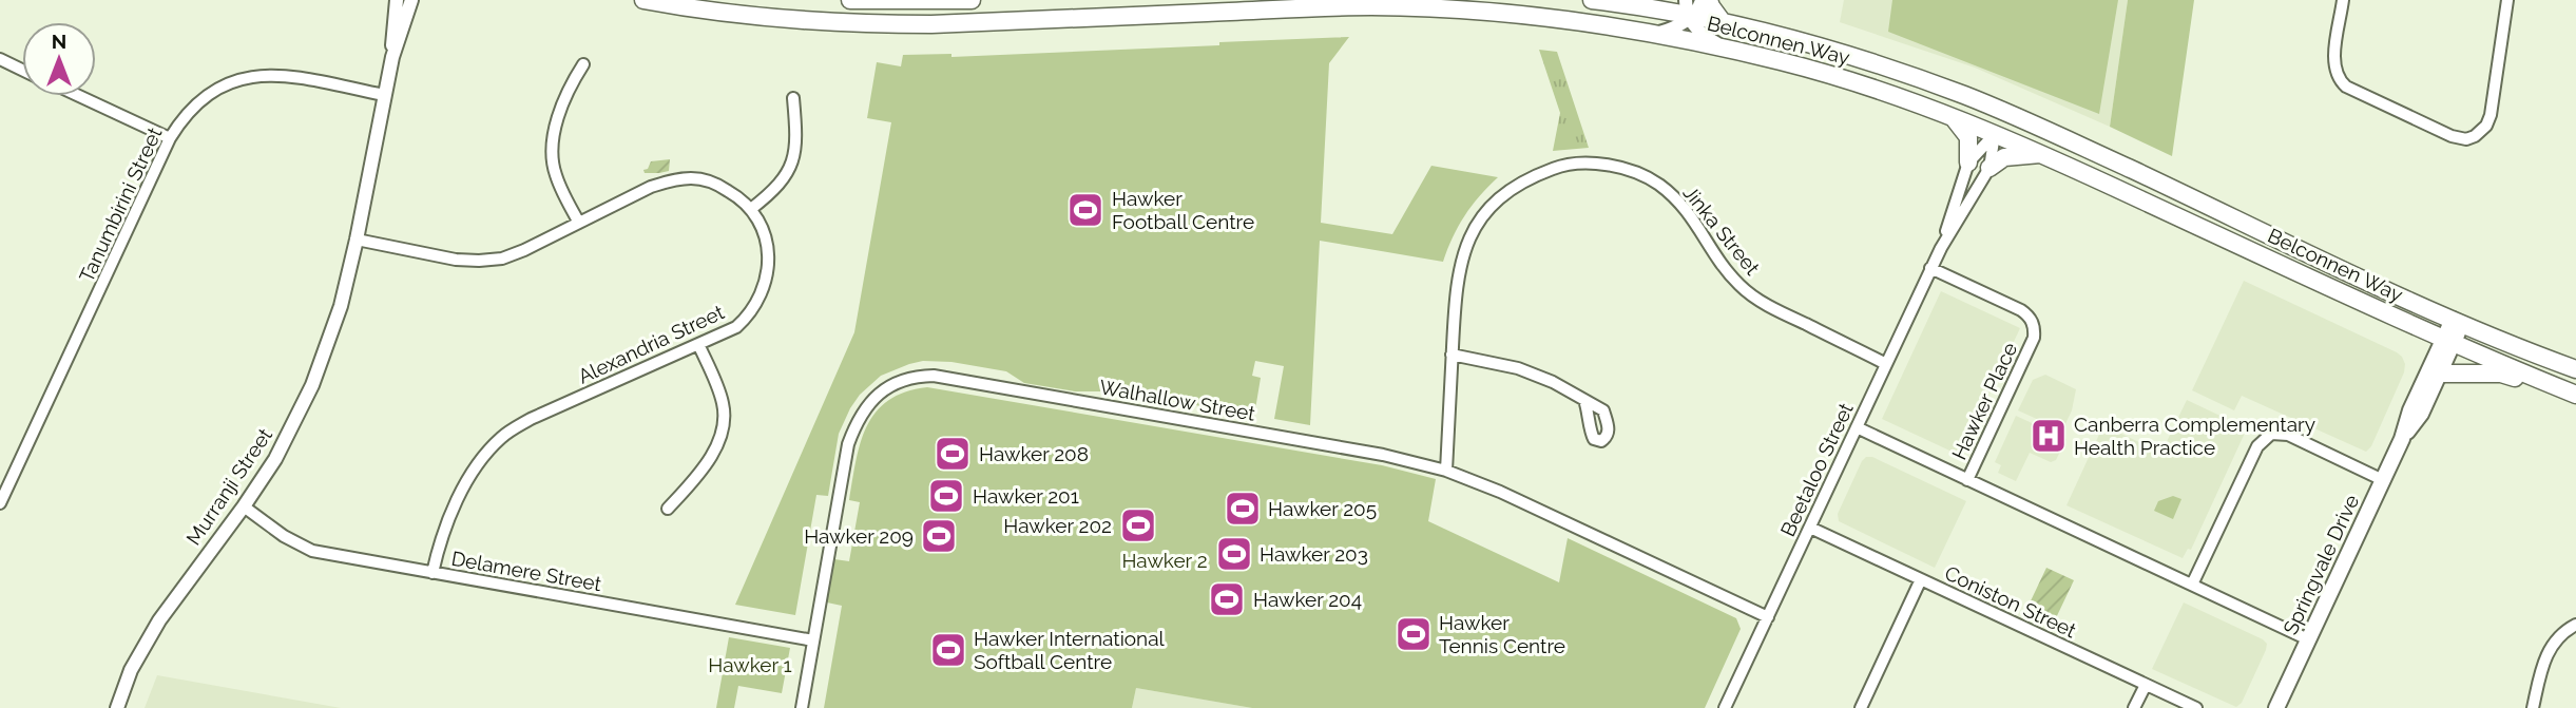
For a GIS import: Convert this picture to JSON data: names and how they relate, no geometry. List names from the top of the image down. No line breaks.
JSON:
{"streets":{"main road":["Belconnen Way","Springvale Drive"],"street":["Tanumbirini Street","Jinka Street","Alexandria Street","Walhallow Street","Hawker Place","Beetaloo Street","Murranji Street","Delamere Street","Coniston Street"]},"crossings":[["Belconnen Way","Beetaloo Street"],["Belconnen Way","Springvale Drive"],["Tanumbirini Street","Murranji Street"],["Jinka Street","Walhallow Street"],["Jinka Street","Beetaloo Street"],["Alexandria Street","Murranji Street"],["Alexandria Street","Delamere Street"],["Walhallow Street","Beetaloo Street"],["Walhallow Street","Delamere Street"],["Hawker Place","Beetaloo Street"],["Hawker Place","Springvale Drive"],["Beetaloo Street","Coniston Street"],["Murranji Street","Delamere Street"]],"parks":["Hawker 2","Hawker 1"],"places":{"sports":["Hawker Football Centre","Hawker 208","Hawker 201","Hawker 205","Hawker 202","Hawker 209","Hawker 203","Hawker 204","Hawker Tennis Centre","Hawker International Softball Centre"],"hospital":["Canberra Complementary Health Practice"]},"north":"top"}
